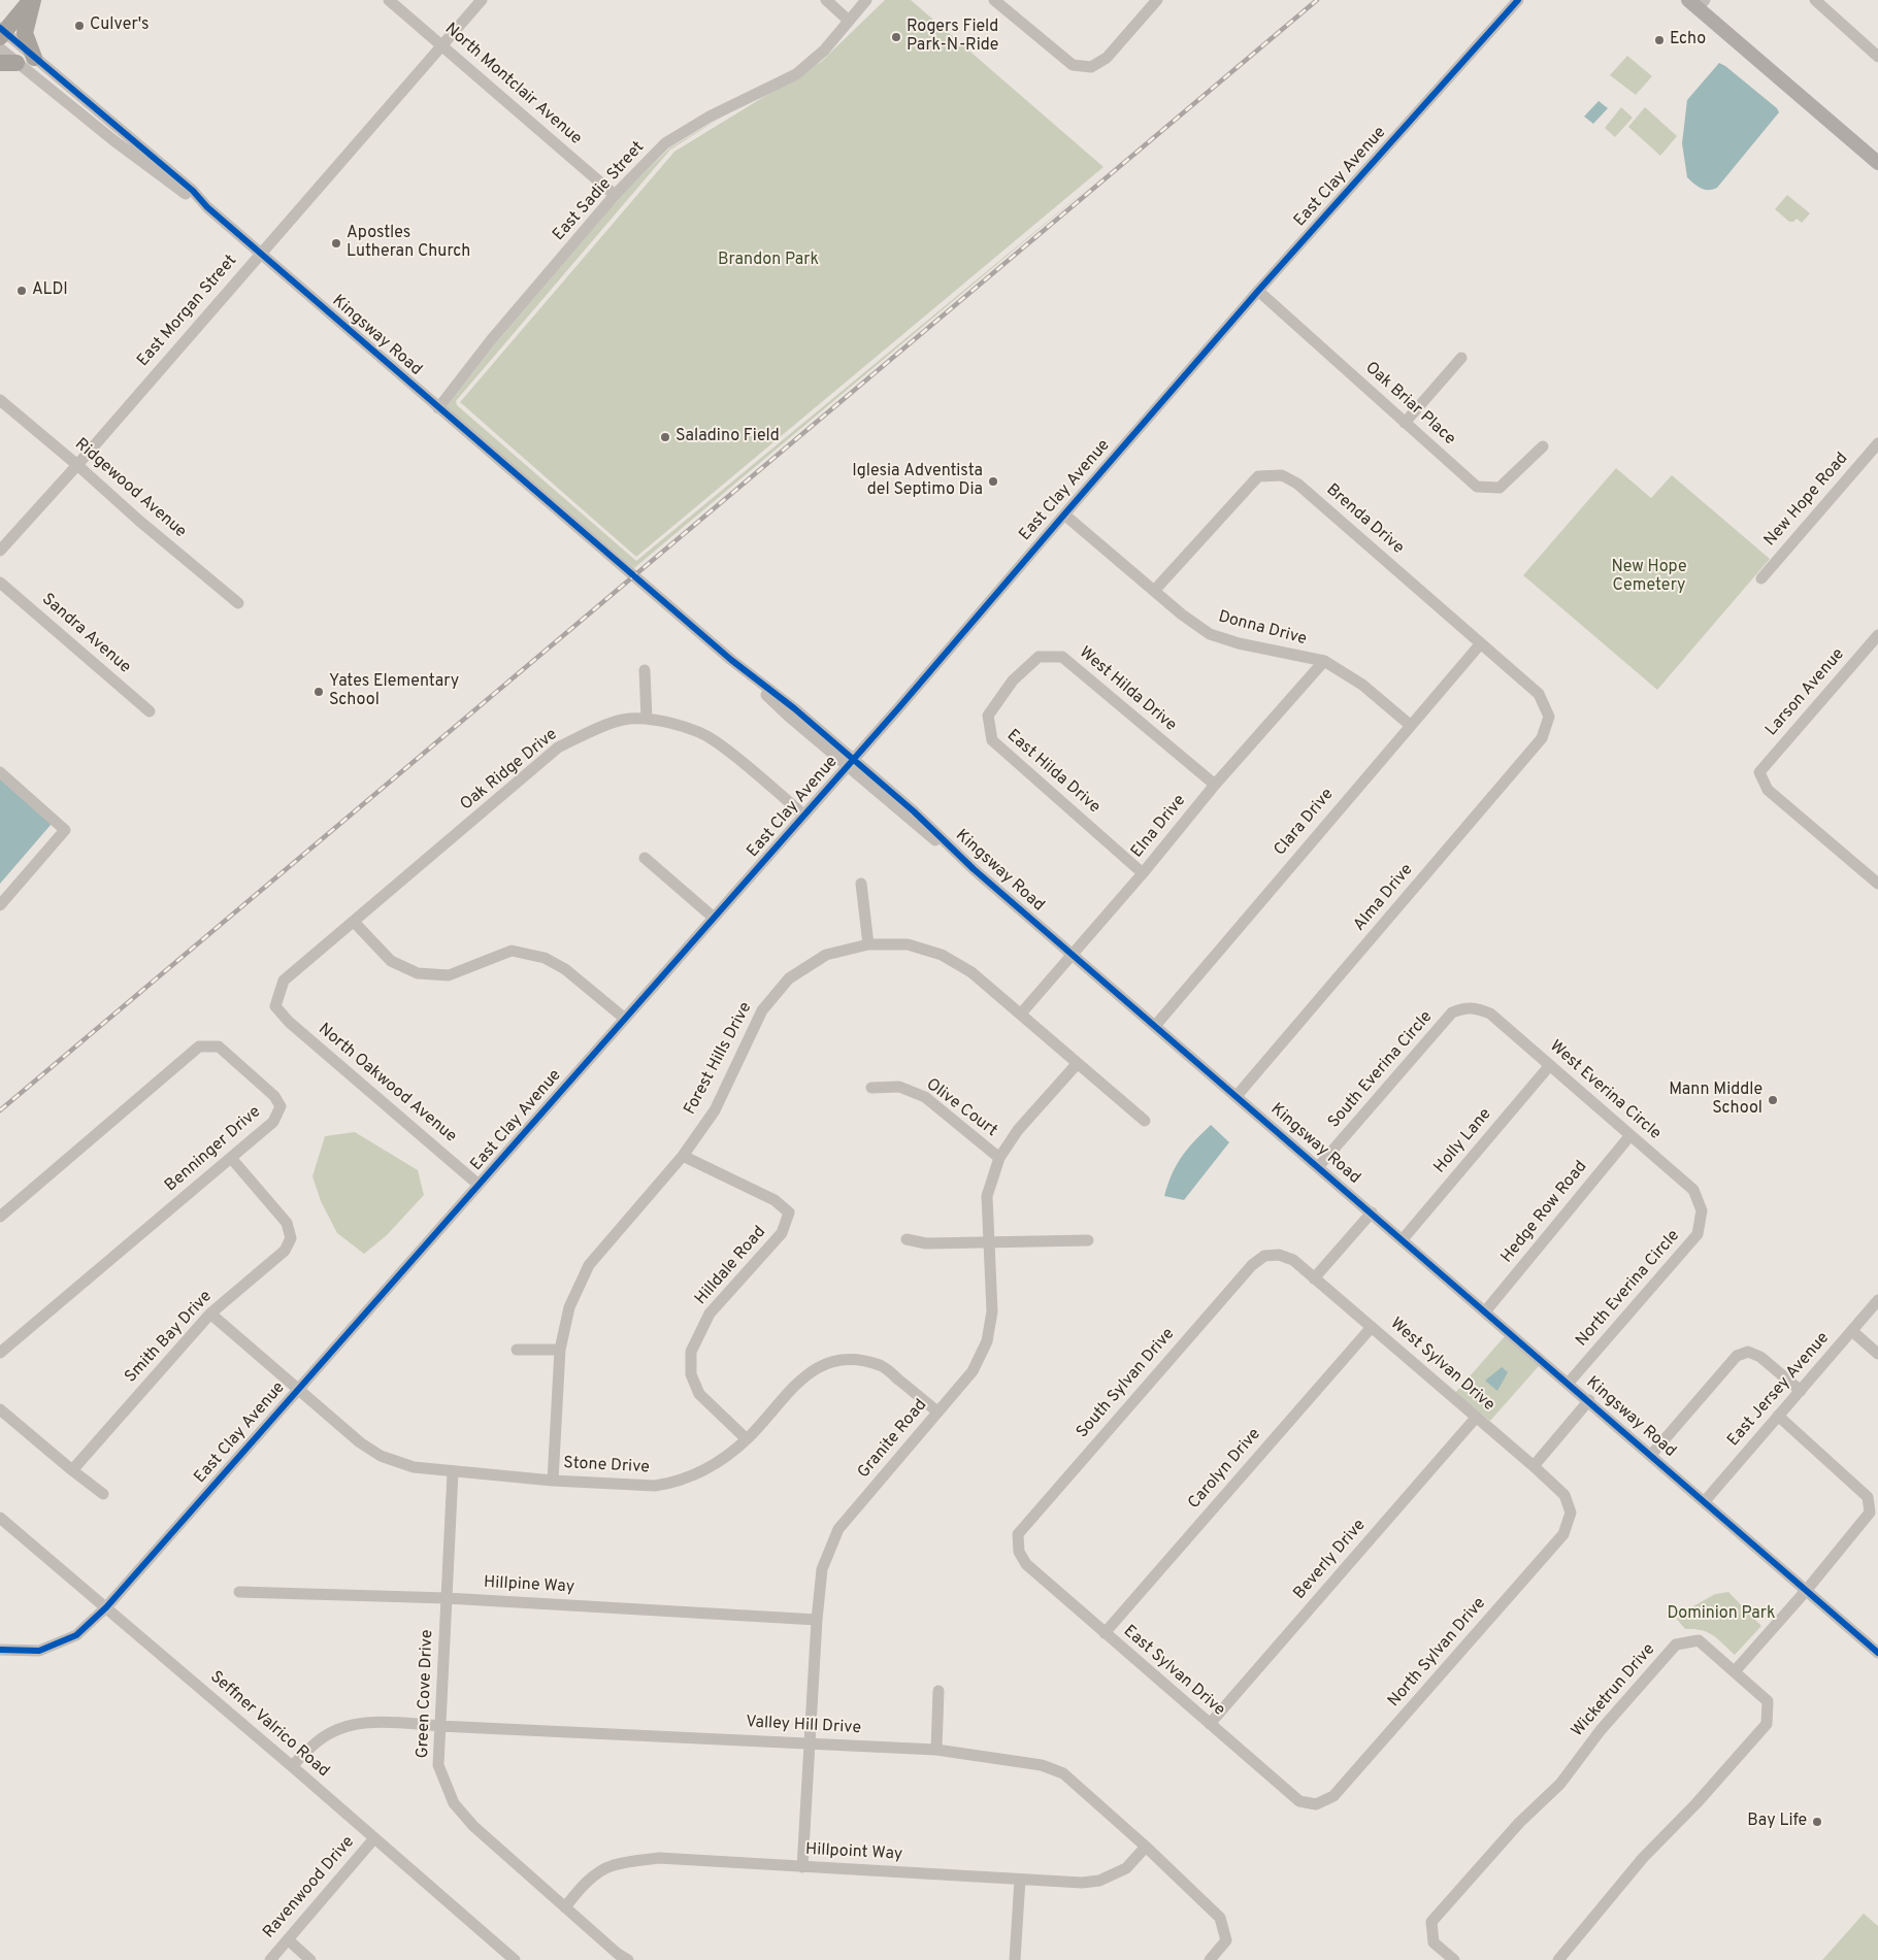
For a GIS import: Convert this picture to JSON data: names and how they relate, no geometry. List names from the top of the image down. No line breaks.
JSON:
{"streets":{"street":["North Montclair Avenue","East Clay Avenue","East Sadie Street","East Morgan Street","Kingsway Road","Oak Briar Place","Ridgewood Avenue","New Hope Road","Brenda Drive","Donna Drive","Sandra Avenue","West Hilda Drive","Larson Avenue","Oak Ridge Drive","East Hilda Drive","Clara Drive","Elna Drive","Alma Drive","Forest Hills Drive","South Everina Circle","North Oakwood Avenue","West Everina Circle","Olive Court","Holly Lane","Benninger Drive","Hedge Row Road","Hilldale Road","North Everina Circle","Smith Bay Drive","West Sylvan Drive","South Sylvan Drive","East Jersey Avenue","Granite Road","Stone Drive","Carolyn Drive","Beverly Drive","Hillpine Way","North Sylvan Drive","East Sylvan Drive","Wicketrun Drive","Green Cove Drive","Seffner Valrico Road","Valley Hill Drive","Hillpoint Way","Ravenwood Drive"]},"crossings":[["North Montclair Avenue","East Sadie Street"],["North Montclair Avenue","East Morgan Street"],["East Clay Avenue","Kingsway Road"],["East Clay Avenue","Oak Briar Place"],["East Clay Avenue","Donna Drive"],["East Clay Avenue","Oak Ridge Drive"],["East Clay Avenue","North Oakwood Avenue"],["East Clay Avenue","Stone Drive"],["East Clay Avenue","Seffner Valrico Road"],["East Sadie Street","Kingsway Road"],["East Morgan Street","Kingsway Road"],["East Morgan Street","Ridgewood Avenue"],["Kingsway Road","Clara Drive"],["Kingsway Road","Elna Drive"],["Kingsway Road","Alma Drive"],["Kingsway Road","South Everina Circle"],["Kingsway Road","Holly Lane"],["Kingsway Road","Hedge Row Road"],["Kingsway Road","North Everina Circle"],["Kingsway Road","East Jersey Avenue"],["Brenda Drive","Donna Drive"],["Brenda Drive","Clara Drive"],["Brenda Drive","Alma Drive"],["Donna Drive","Clara Drive"],["Donna Drive","Elna Drive"],["West Hilda Drive","East Hilda Drive"],["West Hilda Drive","Elna Drive"],["Oak Ridge Drive","North Oakwood Avenue"],["East Hilda Drive","Elna Drive"],["Elna Drive","Forest Hills Drive"],["Forest Hills Drive","Hilldale Road"],["Forest Hills Drive","Granite Road"],["Forest Hills Drive","Stone Drive"],["South Everina Circle","West Everina Circle"],["West Everina Circle","Holly Lane"],["West Everina Circle","Hedge Row Road"],["West Everina Circle","North Everina Circle"],["Olive Court","Granite Road"],["Benninger Drive","Smith Bay Drive"],["Hilldale Road","Stone Drive"],["Smith Bay Drive","Stone Drive"],["West Sylvan Drive","South Sylvan Drive"],["West Sylvan Drive","Carolyn Drive"],["West Sylvan Drive","Beverly Drive"],["West Sylvan Drive","North Sylvan Drive"],["South Sylvan Drive","East Sylvan Drive"],["Granite Road","Stone Drive"],["Granite Road","Hillpine Way"],["Granite Road","Valley Hill Drive"],["Granite Road","Hillpoint Way"],["Stone Drive","Green Cove Drive"],["Carolyn Drive","East Sylvan Drive"],["Beverly Drive","East Sylvan Drive"],["Hillpine Way","Green Cove Drive"],["North Sylvan Drive","East Sylvan Drive"],["Green Cove Drive","Valley Hill Drive"],["Green Cove Drive","Hillpoint Way"],["Seffner Valrico Road","Valley Hill Drive"],["Seffner Valrico Road","Ravenwood Drive"],["Valley Hill Drive","Hillpoint Way"]],"parks":["Brandon Park","New Hope Cemetery","Dominion Park"],"places":["Culver's","Rogers Field Park-N-Ride","Echo","Apostles Lutheran Church","ALDI","Saladino Field","Iglesia Adventista del Septimo Dia","Yates Elementary School","Mann Middle School","Bay Life"]}
